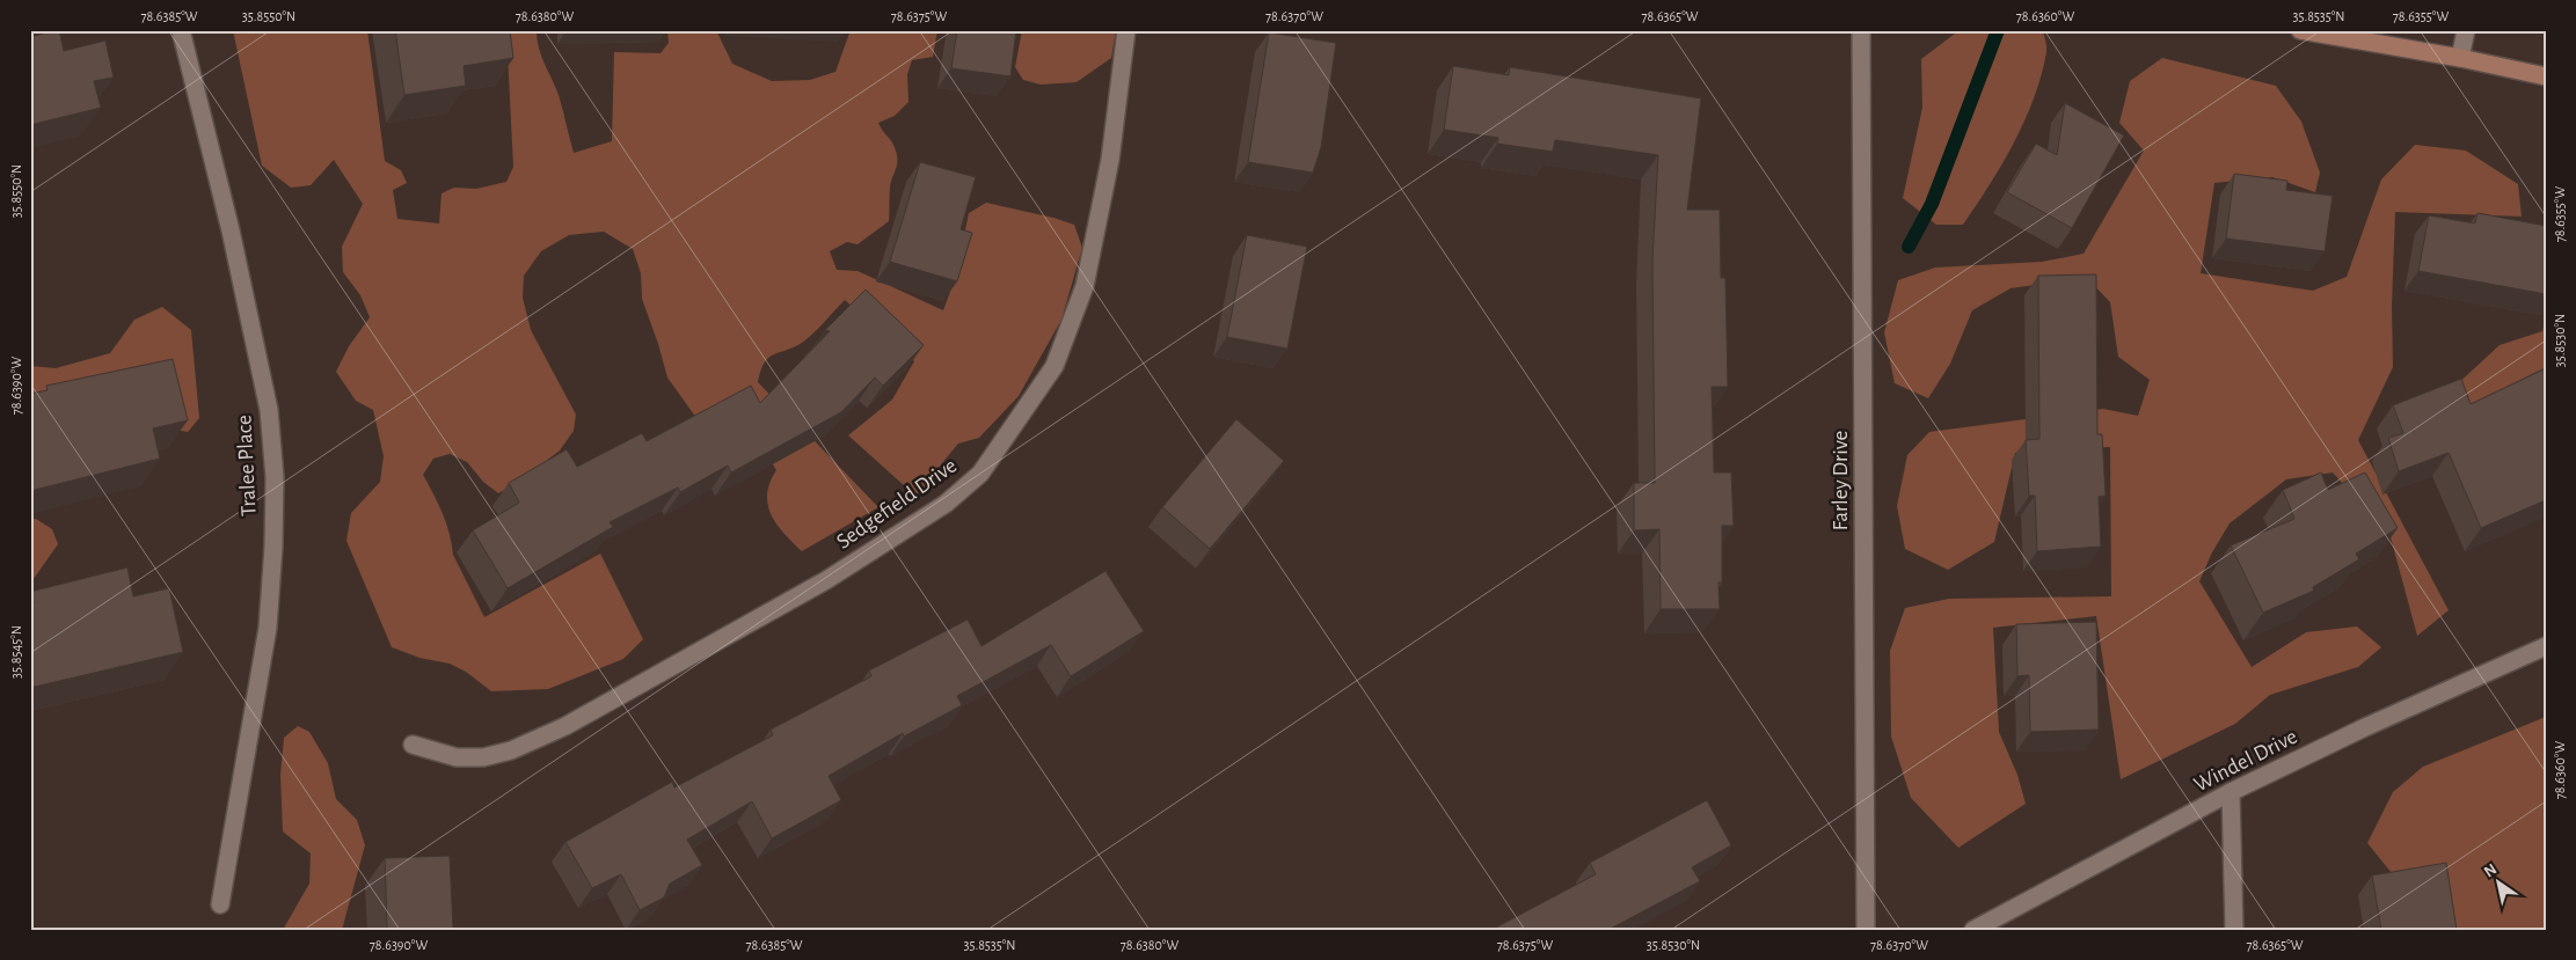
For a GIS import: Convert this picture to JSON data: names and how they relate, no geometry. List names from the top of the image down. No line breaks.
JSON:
{"streets":{"street":["Tralee Place","Farley Drive","Sedgefield Drive","Windel Drive"]},"north":"top left","coordinates":["78.6385°W","35.8550°N","78.6380°W","78.6375°W","78.6370°W","78.6365°W","78.6360°W","35.8535°N","78.6355°W","35.8530°N","78.6390°W","35.8545°N"]}
